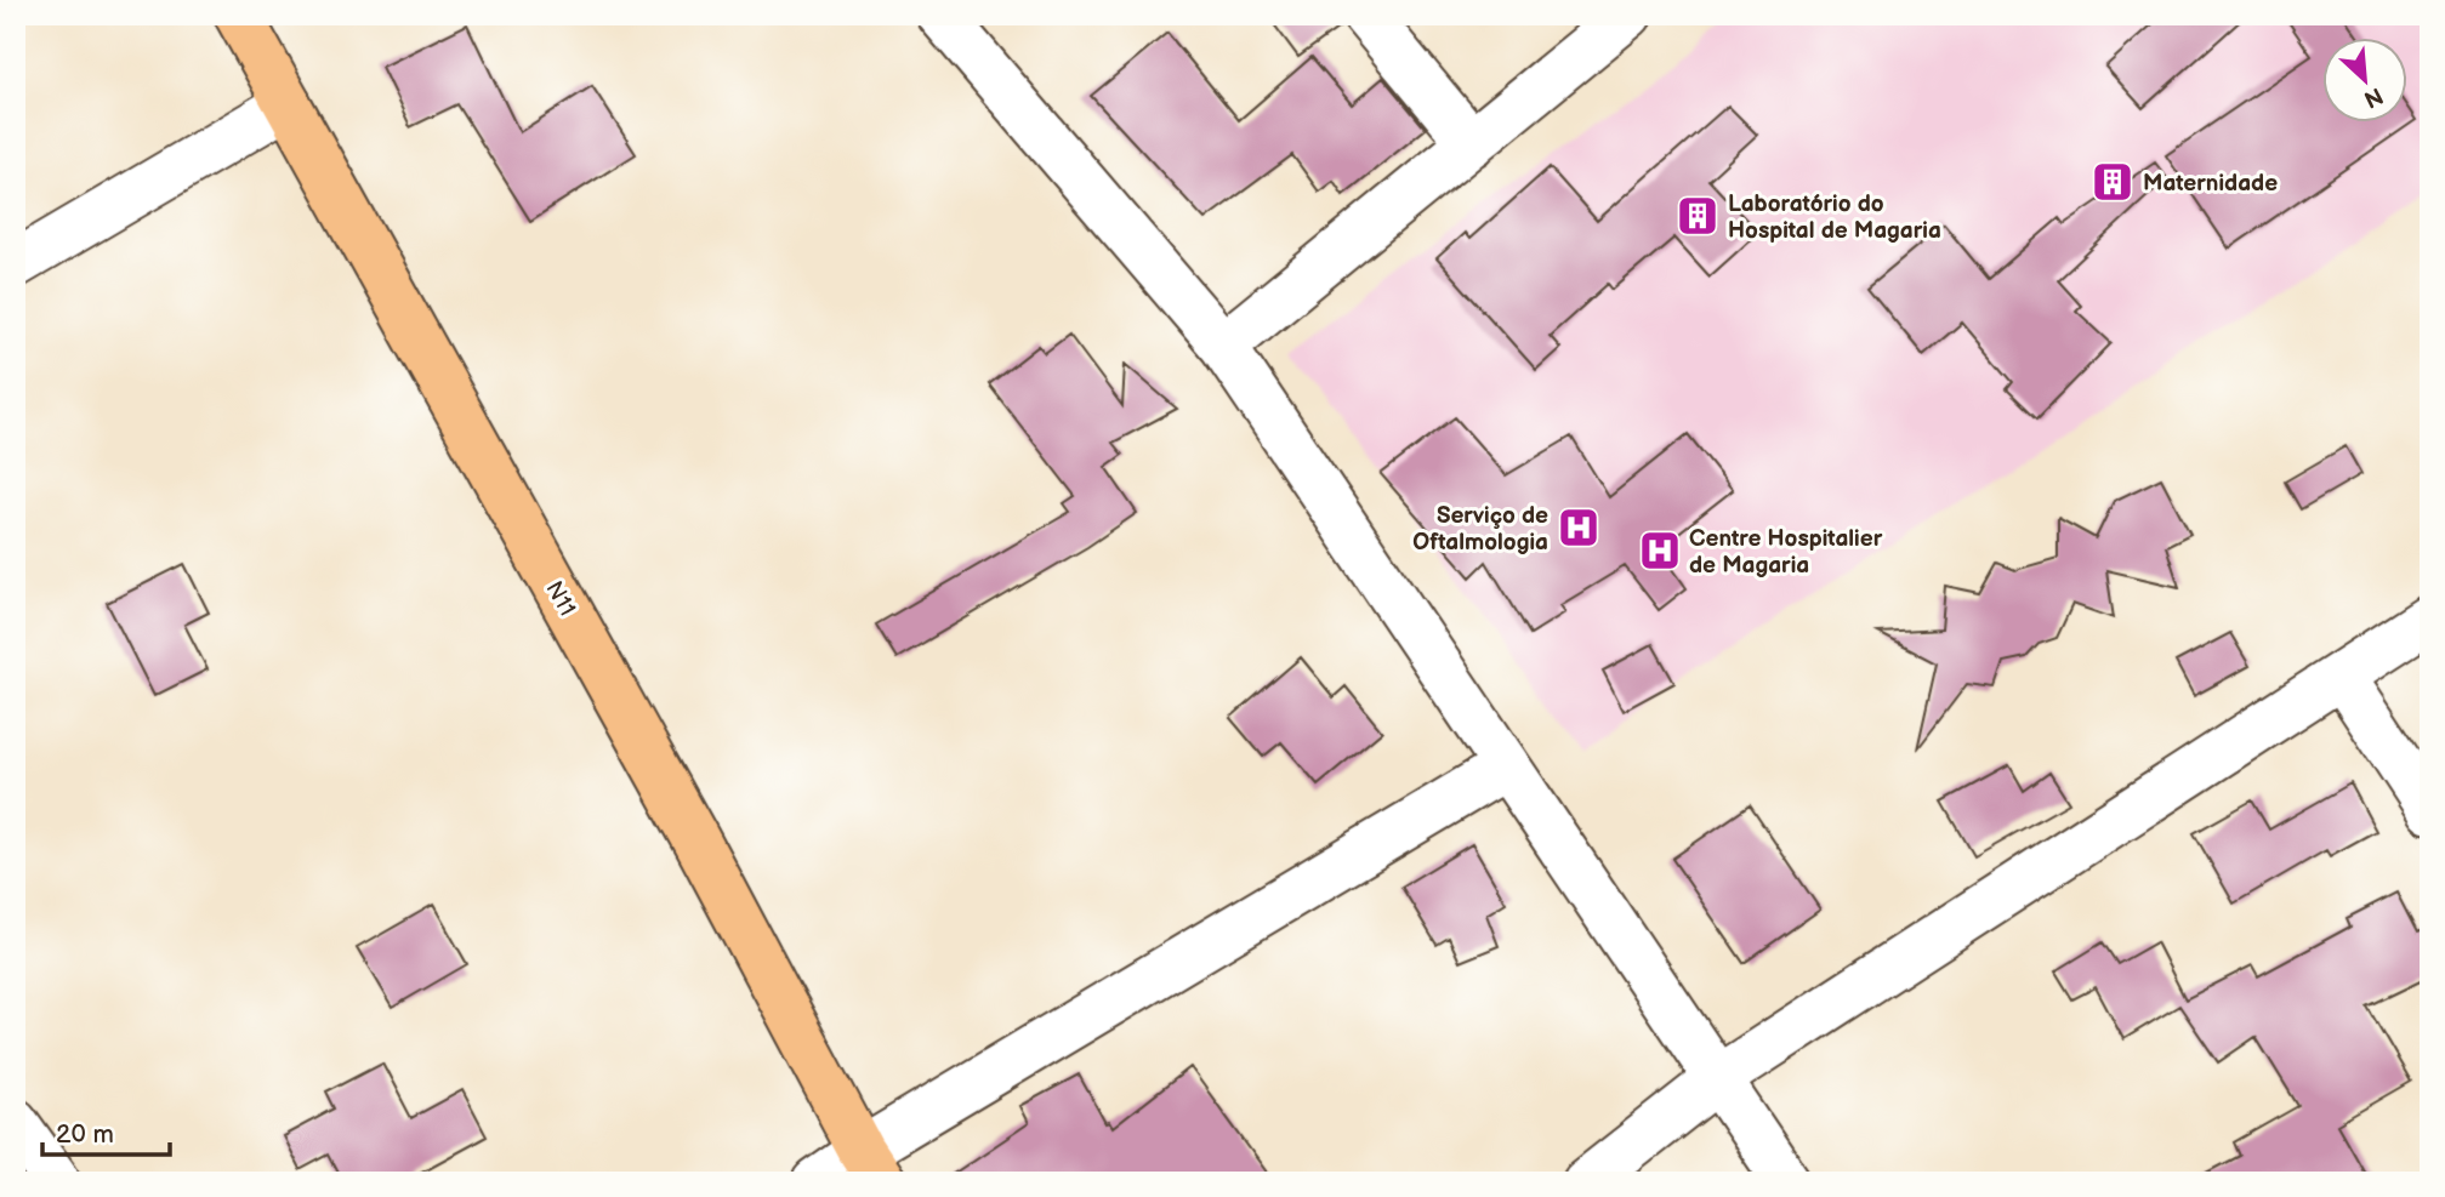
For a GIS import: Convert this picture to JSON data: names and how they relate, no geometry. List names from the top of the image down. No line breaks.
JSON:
{"streets":{"main road":["N11"]},"places":{"building":["Maternidade","Laboratório do Hospital de Magaria"],"hospital":["Serviço de Oftalmologia","Centre Hospitalier de Magaria"]},"scale_bar":"20 m","north":"bottom right"}
